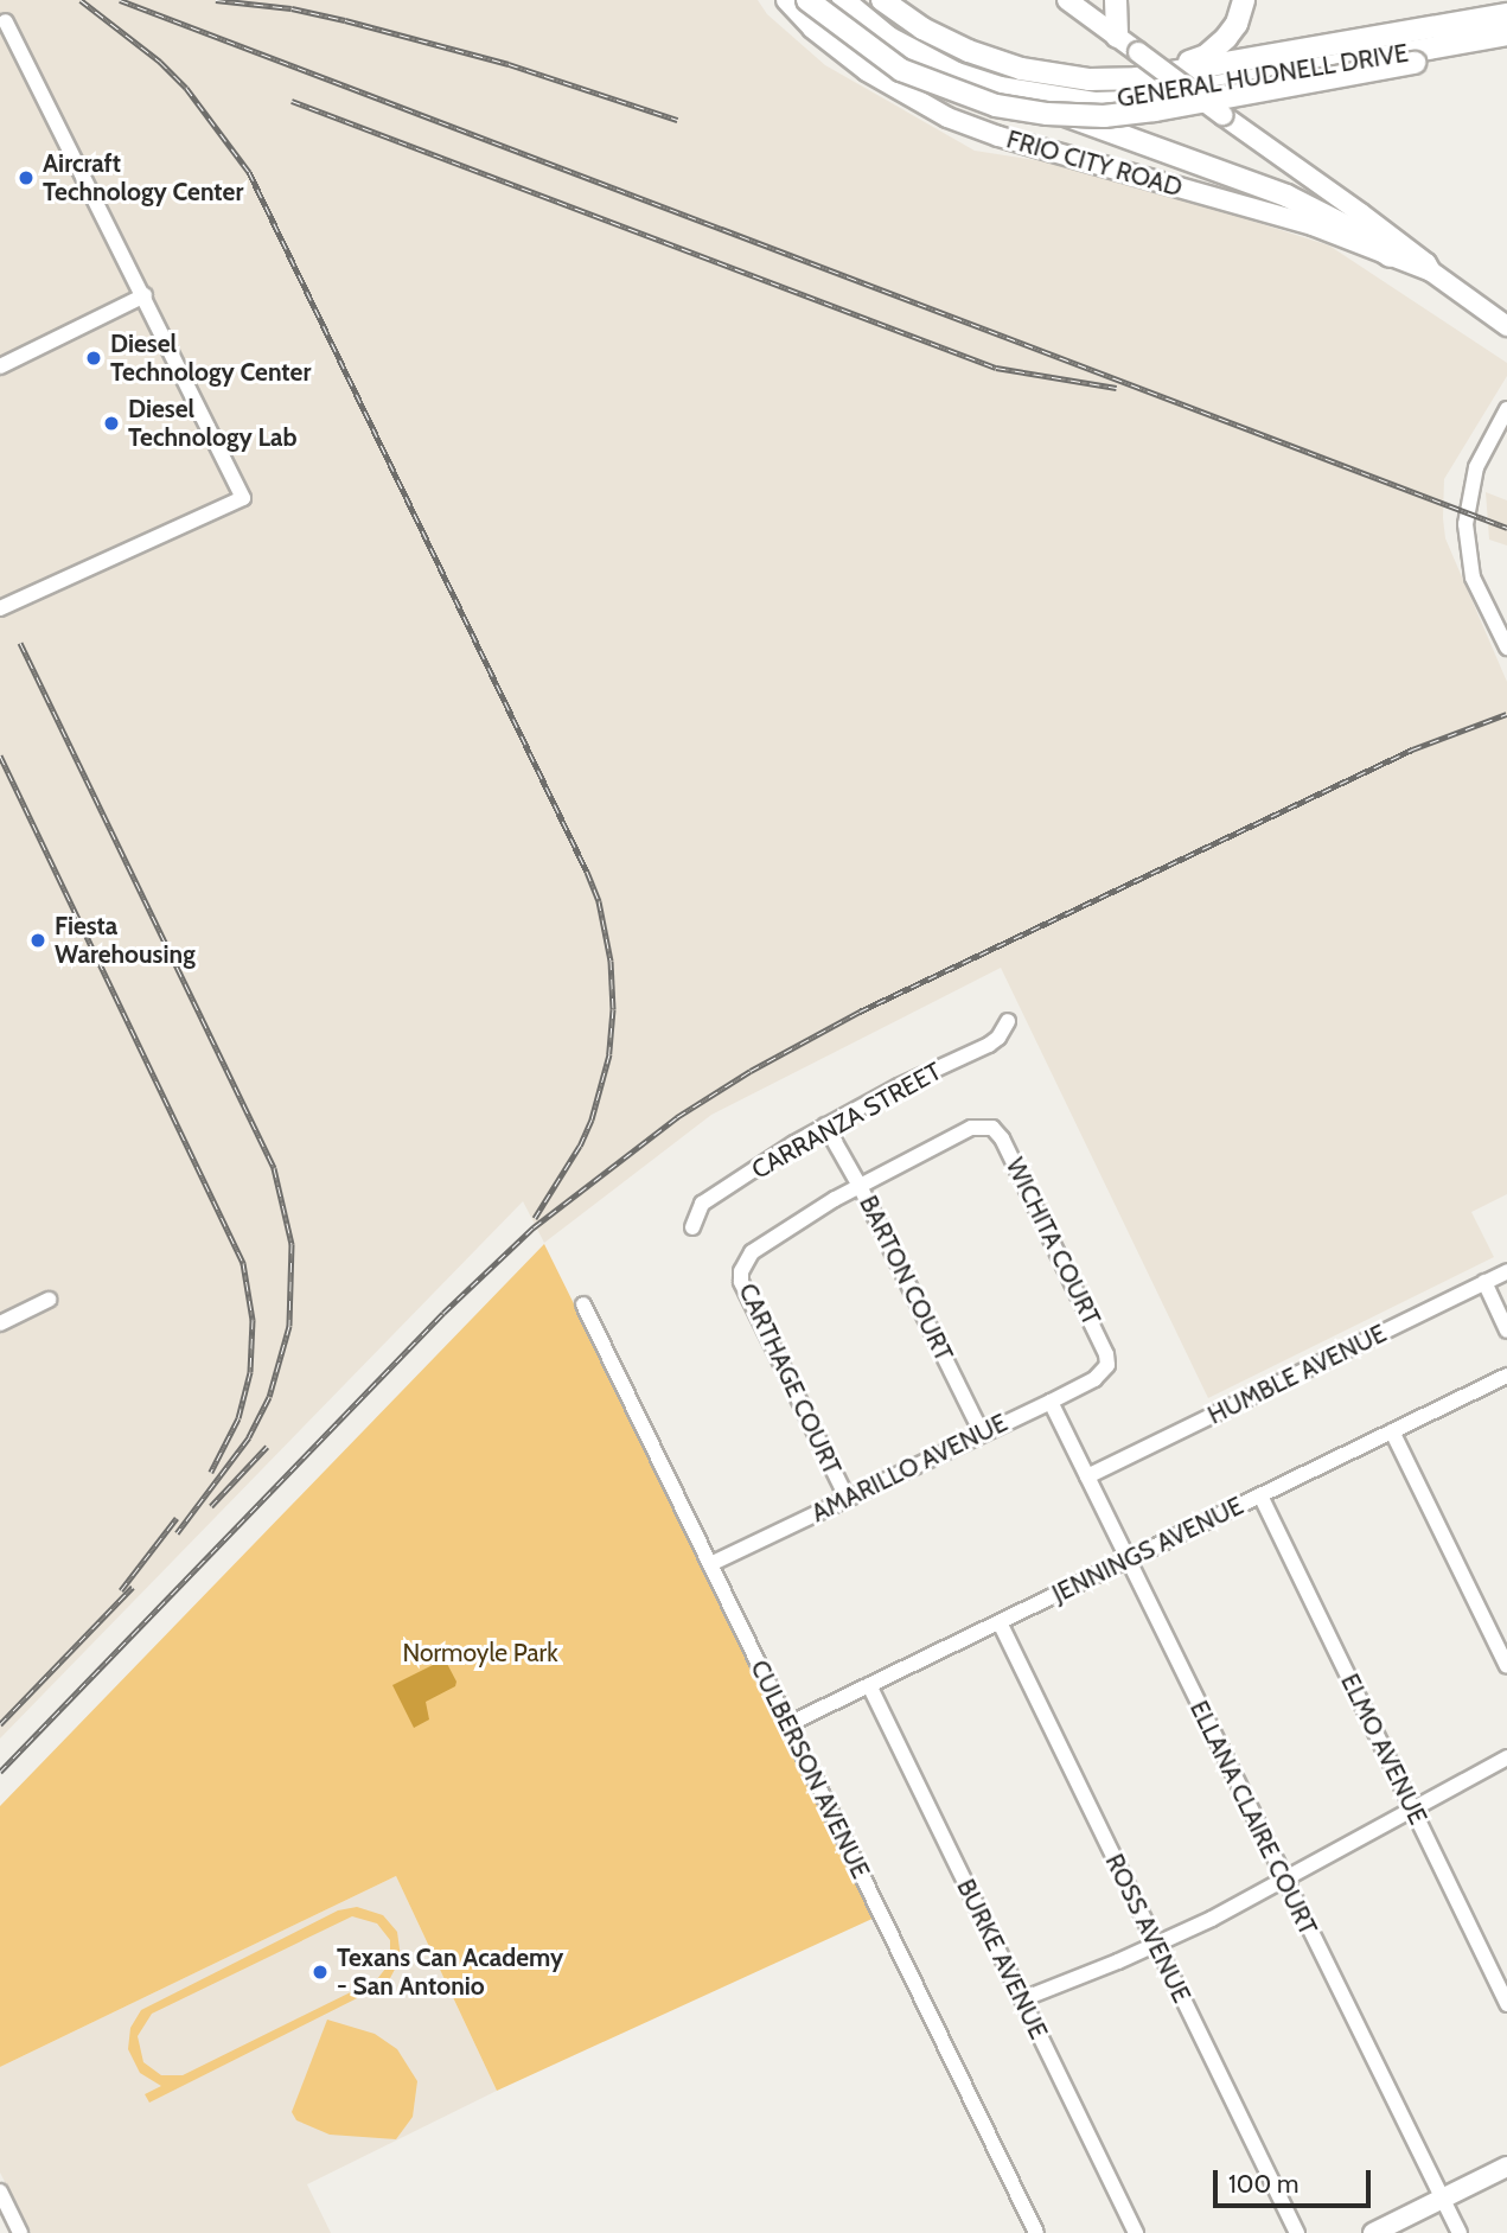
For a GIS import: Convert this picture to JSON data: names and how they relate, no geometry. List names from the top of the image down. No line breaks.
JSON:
{"streets":{"highway":["GENERAL HUDNELL DRIVE"],"main road":["FRIO CITY ROAD"],"street":["CARRANZA STREET","WICHITA COURT","BARTON COURT","HUMBLE AVENUE","CARTHAGE COURT","AMARILLO AVENUE","JENNINGS AVENUE","ELMO AVENUE","CULBERSON AVENUE","ELLANA CLAIRE COURT","ROSS AVENUE","BURKE AVENUE"]},"crossings":[["CARRANZA STREET","BARTON COURT"],["WICHITA COURT","BARTON COURT"],["WICHITA COURT","CARTHAGE COURT"],["WICHITA COURT","AMARILLO AVENUE"],["BARTON COURT","CARTHAGE COURT"],["BARTON COURT","AMARILLO AVENUE"],["HUMBLE AVENUE","ELLANA CLAIRE COURT"],["CARTHAGE COURT","AMARILLO AVENUE"],["AMARILLO AVENUE","CULBERSON AVENUE"],["AMARILLO AVENUE","ELLANA CLAIRE COURT"],["JENNINGS AVENUE","ELMO AVENUE"],["JENNINGS AVENUE","CULBERSON AVENUE"],["JENNINGS AVENUE","ELLANA CLAIRE COURT"],["JENNINGS AVENUE","ROSS AVENUE"],["JENNINGS AVENUE","BURKE AVENUE"]],"parks":["Normoyle Park"],"places":["Aircraft Technology Center","Diesel Technology Center","Diesel Technology Lab","Fiesta Warehousing","Texans Can Academy - San Antonio"],"scale_bar":"100 m"}
